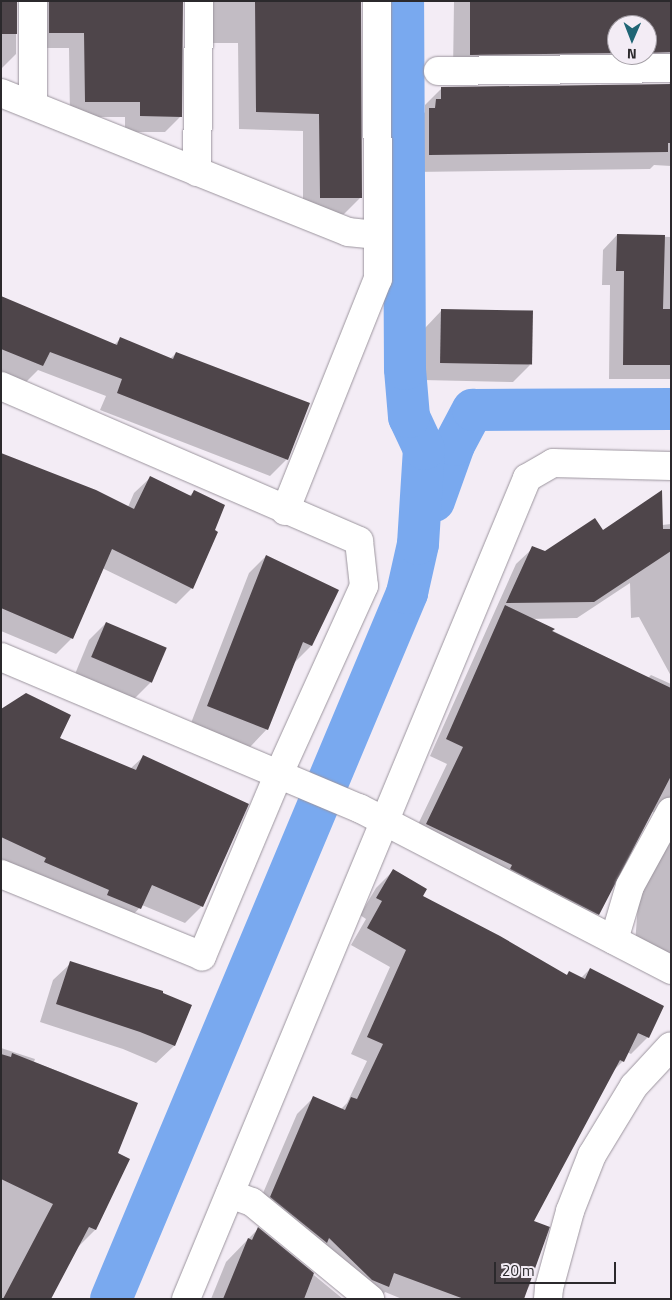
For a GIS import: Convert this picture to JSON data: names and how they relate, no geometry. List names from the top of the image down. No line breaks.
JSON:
{"scale_bar":"20 m","north":"bottom"}
